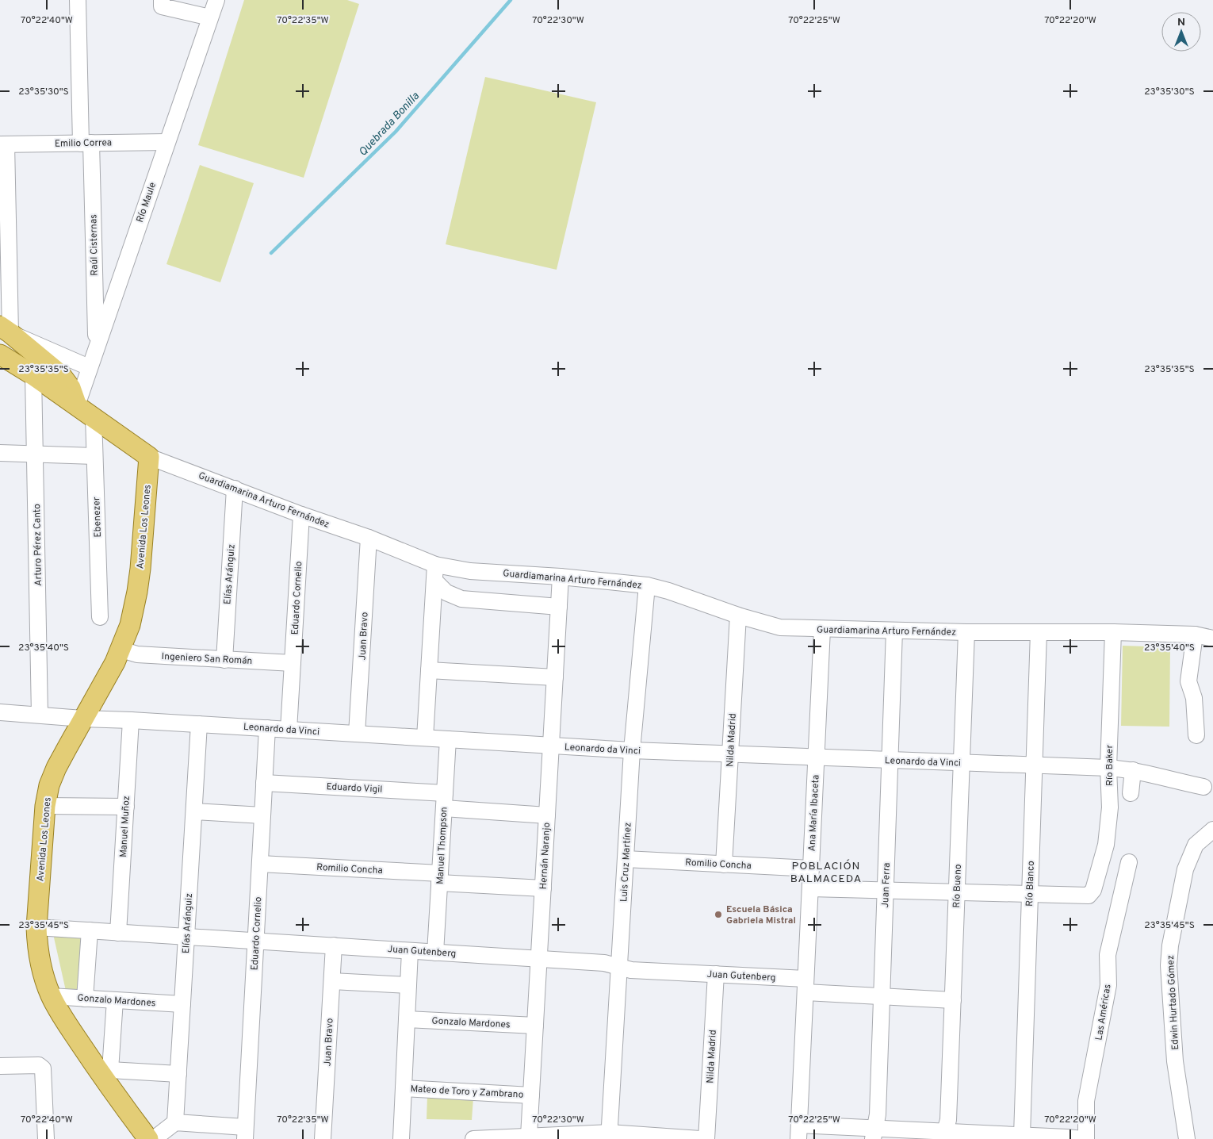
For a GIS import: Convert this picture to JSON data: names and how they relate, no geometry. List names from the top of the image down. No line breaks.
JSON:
{"streets":{"main road":["Guardiamarina Arturo Fernández","Avenida Los Leones"],"street":["Emilio Correa","Río Maule","Raúl Cisternas","Ebenezer","Arturo Pérez Canto","Elías Aránguiz","Eduardo Cornelio","Juan Bravo","Ingeniero San Román","Leonardo da Vinci","Nilda Madrid","Río Baker","Eduardo Vigil","Ana María Ibaceta","Manuel Muñoz","Manuel Thompson","Hernán Naranjo","Luis Cruz Martínez","Romilio Concha","Río Blanco","Juan Ferra","Río Bueno","Juan Gutenberg","Gonzalo Mardones","Edwin Hurtado Gómez","Las Américas","Mateo de Toro y Zambrano"]},"crossings":[["Emilio Correa","Río Maule"],["Emilio Correa","Raúl Cisternas"],["Río Maule","Raúl Cisternas"],["Río Maule","Guardiamarina Arturo Fernández"],["Guardiamarina Arturo Fernández","Ebenezer"],["Guardiamarina Arturo Fernández","Avenida Los Leones"],["Guardiamarina Arturo Fernández","Arturo Pérez Canto"],["Guardiamarina Arturo Fernández","Elías Aránguiz"],["Guardiamarina Arturo Fernández","Eduardo Cornelio"],["Guardiamarina Arturo Fernández","Juan Bravo"],["Guardiamarina Arturo Fernández","Nilda Madrid"],["Guardiamarina Arturo Fernández","Río Baker"],["Guardiamarina Arturo Fernández","Ana María Ibaceta"],["Guardiamarina Arturo Fernández","Hernán Naranjo"],["Guardiamarina Arturo Fernández","Luis Cruz Martínez"],["Guardiamarina Arturo Fernández","Río Blanco"],["Guardiamarina Arturo Fernández","Juan Ferra"],["Guardiamarina Arturo Fernández","Río Bueno"],["Avenida Los Leones","Ingeniero San Román"],["Avenida Los Leones","Leonardo da Vinci"],["Avenida Los Leones","Juan Gutenberg"],["Avenida Los Leones","Gonzalo Mardones"],["Arturo Pérez Canto","Leonardo da Vinci"],["Elías Aránguiz","Ingeniero San Román"],["Elías Aránguiz","Leonardo da Vinci"],["Elías Aránguiz","Juan Gutenberg"],["Elías Aránguiz","Gonzalo Mardones"],["Eduardo Cornelio","Ingeniero San Román"],["Eduardo Cornelio","Leonardo da Vinci"],["Eduardo Cornelio","Eduardo Vigil"],["Eduardo Cornelio","Romilio Concha"],["Eduardo Cornelio","Juan Gutenberg"],["Juan Bravo","Leonardo da Vinci"],["Juan Bravo","Juan Gutenberg"],["Leonardo da Vinci","Nilda Madrid"],["Leonardo da Vinci","Río Baker"],["Leonardo da Vinci","Ana María Ibaceta"],["Leonardo da Vinci","Manuel Muñoz"],["Leonardo da Vinci","Manuel Thompson"],["Leonardo da Vinci","Hernán Naranjo"],["Leonardo da Vinci","Luis Cruz Martínez"],["Leonardo da Vinci","Río Blanco"],["Leonardo da Vinci","Juan Ferra"],["Leonardo da Vinci","Río Bueno"],["Nilda Madrid","Romilio Concha"],["Nilda Madrid","Juan Gutenberg"],["Río Baker","Río Blanco"],["Eduardo Vigil","Manuel Thompson"],["Eduardo Vigil","Hernán Naranjo"],["Ana María Ibaceta","Romilio Concha"],["Ana María Ibaceta","Juan Gutenberg"],["Manuel Muñoz","Juan Gutenberg"],["Manuel Thompson","Romilio Concha"],["Manuel Thompson","Juan Gutenberg"],["Hernán Naranjo","Romilio Concha"],["Hernán Naranjo","Juan Gutenberg"],["Hernán Naranjo","Gonzalo Mardones"],["Hernán Naranjo","Mateo de Toro y Zambrano"],["Luis Cruz Martínez","Romilio Concha"],["Luis Cruz Martínez","Juan Gutenberg"],["Juan Ferra","Juan Gutenberg"],["Río Bueno","Juan Gutenberg"]],"districts":["POBLACIÓN BALMACEDA"],"water":["Quebrada Bonilla"],"places":["Escuela Básica Gabriela Mistral"],"north":"top","coordinates":["70°22'40\"W","70°22'35\"W","70°22'30\"W","70°22'25\"W","70°22'20\"W","23°35'30\"S","23°35'35\"S","23°35'40\"S","23°35'45\"S"]}
